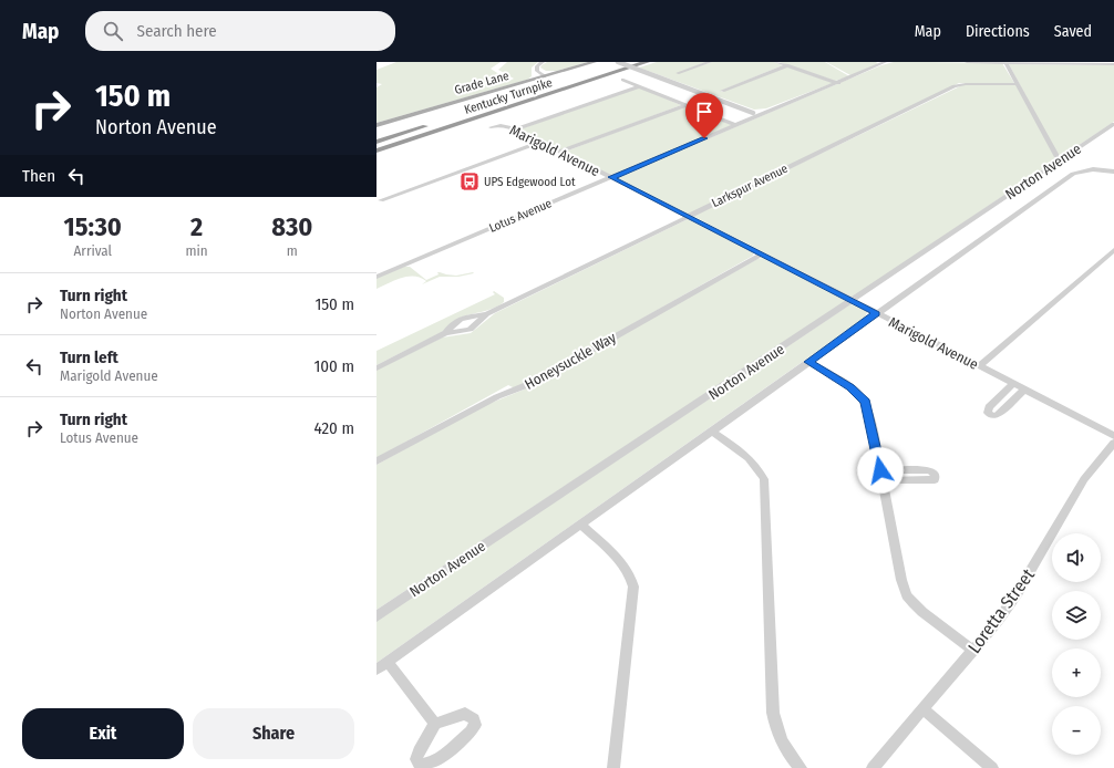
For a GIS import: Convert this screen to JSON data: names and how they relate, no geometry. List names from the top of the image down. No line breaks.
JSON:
{"streets":{"highway":["Kentucky Turnpike"],"main road":["Grade Lane"],"street":["Marigold Avenue","Norton Avenue","Larkspur Avenue","Lotus Avenue","Honeysuckle Way","Loretta Street"]},"crossings":[["Marigold Avenue","Norton Avenue"],["Marigold Avenue","Larkspur Avenue"],["Marigold Avenue","Lotus Avenue"],["Marigold Avenue","Honeysuckle Way"]],"places":{"bus stop":["UPS Edgewood Lot"]},"page":{"header":"Map","search":"Search here","nav":["Map","Directions","Saved"],"turn":["150 m","Norton Avenue"],"then":"Then","eta":["15:30","Arrival","2","min","830","m"],"list":[{"name":"Turn right","note":"Norton Avenue","value":"150 m"},{"name":"Turn left","note":"Marigold Avenue","value":"100 m"},{"name":"Turn right","note":"Lotus Avenue","value":"420 m"}],"map_buttons":["+","−"],"buttons":["Exit","Share"]}}
